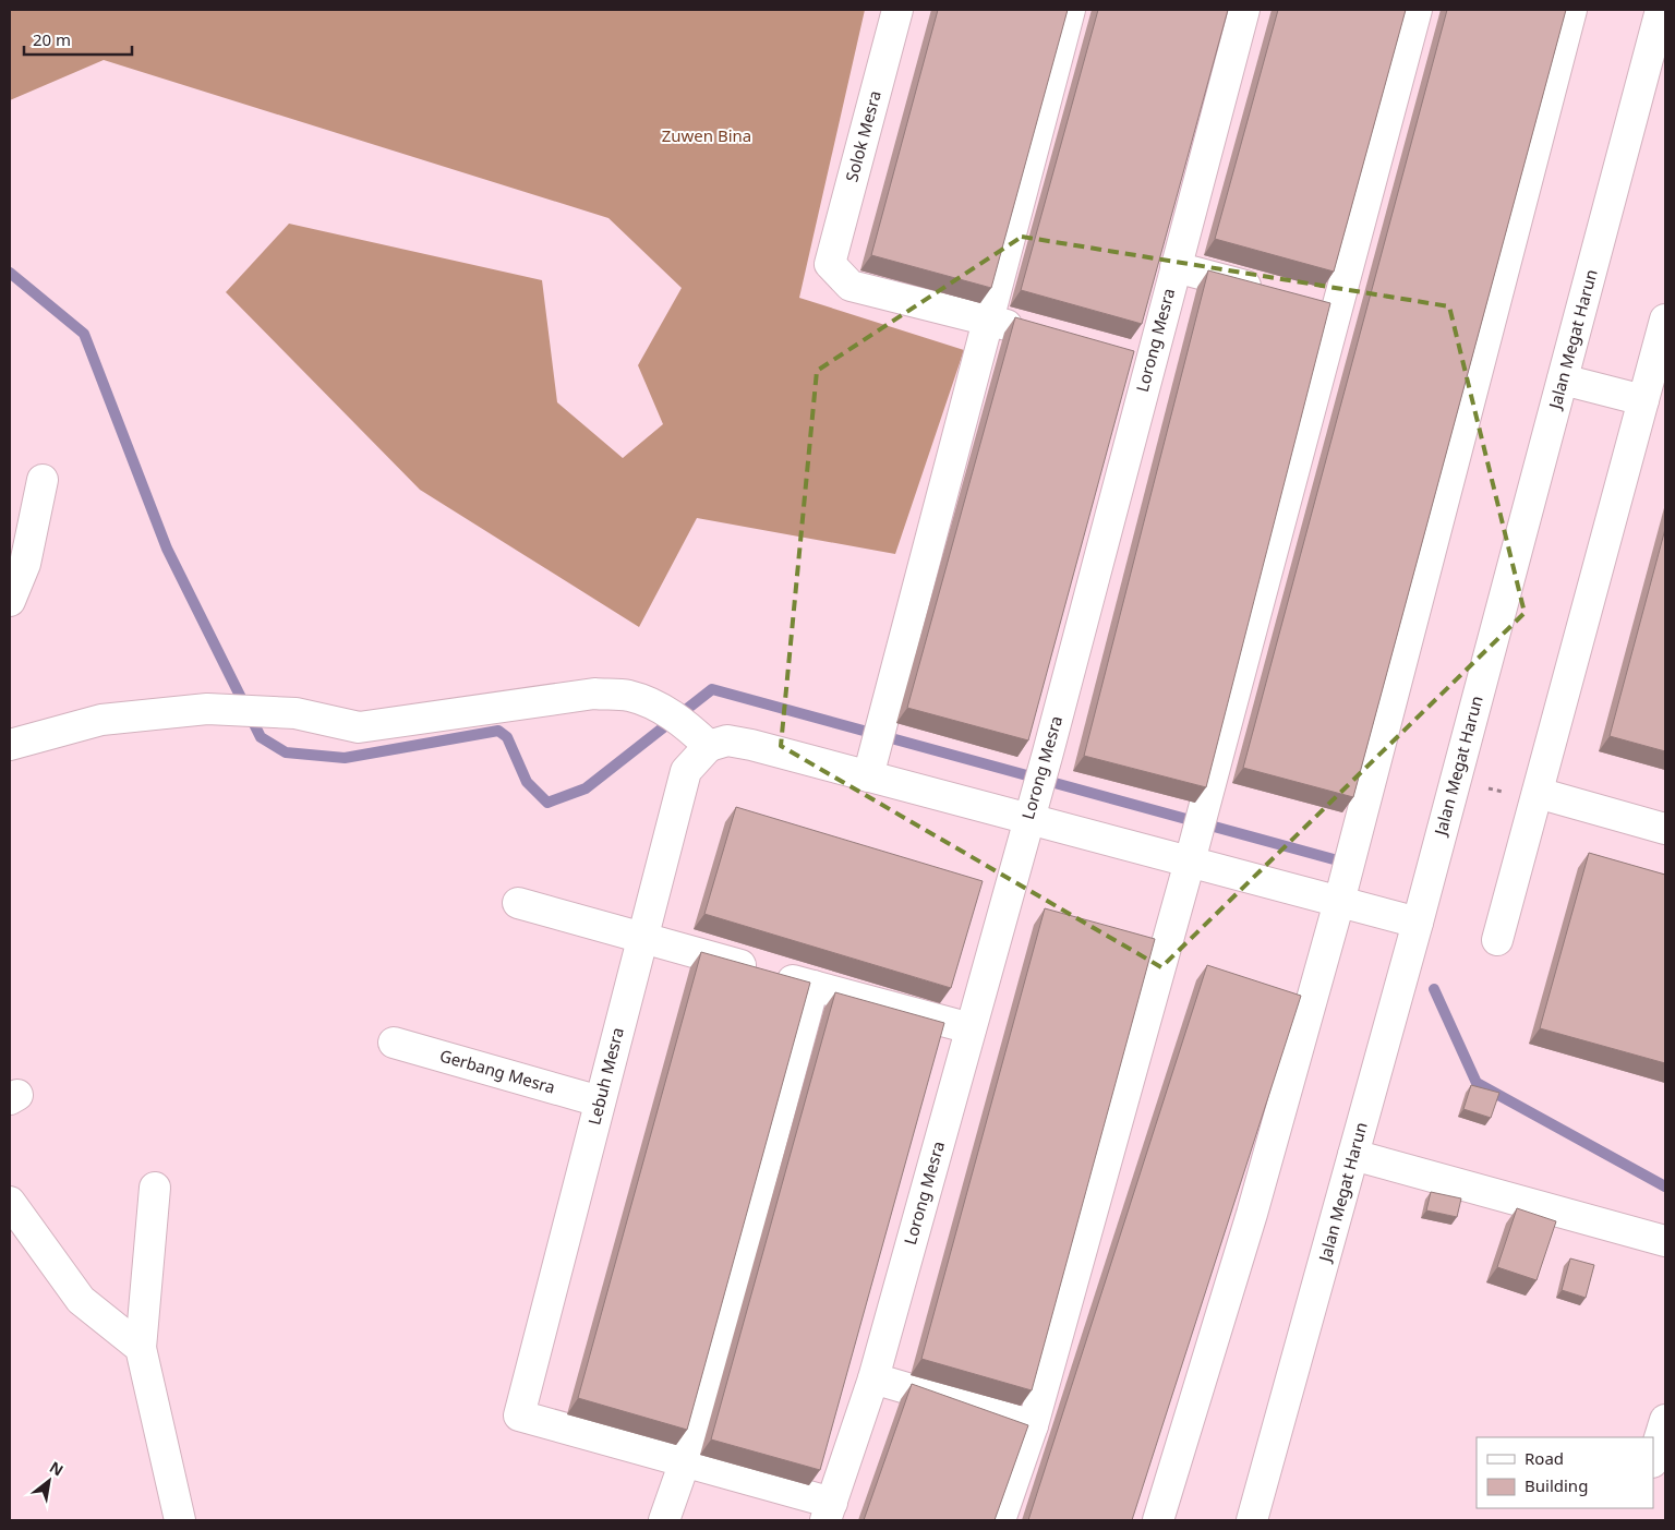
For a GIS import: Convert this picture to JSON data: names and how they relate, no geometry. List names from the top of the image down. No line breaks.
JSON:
{"streets":{"street":["Solok Mesra","Jalan Megat Harun","Lorong Mesra","Gerbang Mesra","Lebuh Mesra"]},"crossings":[["Gerbang Mesra","Lebuh Mesra"]],"parks":["Zuwen Bina"],"legend":["Road","Building"],"scale_bar":"20 m","north":"top right"}
